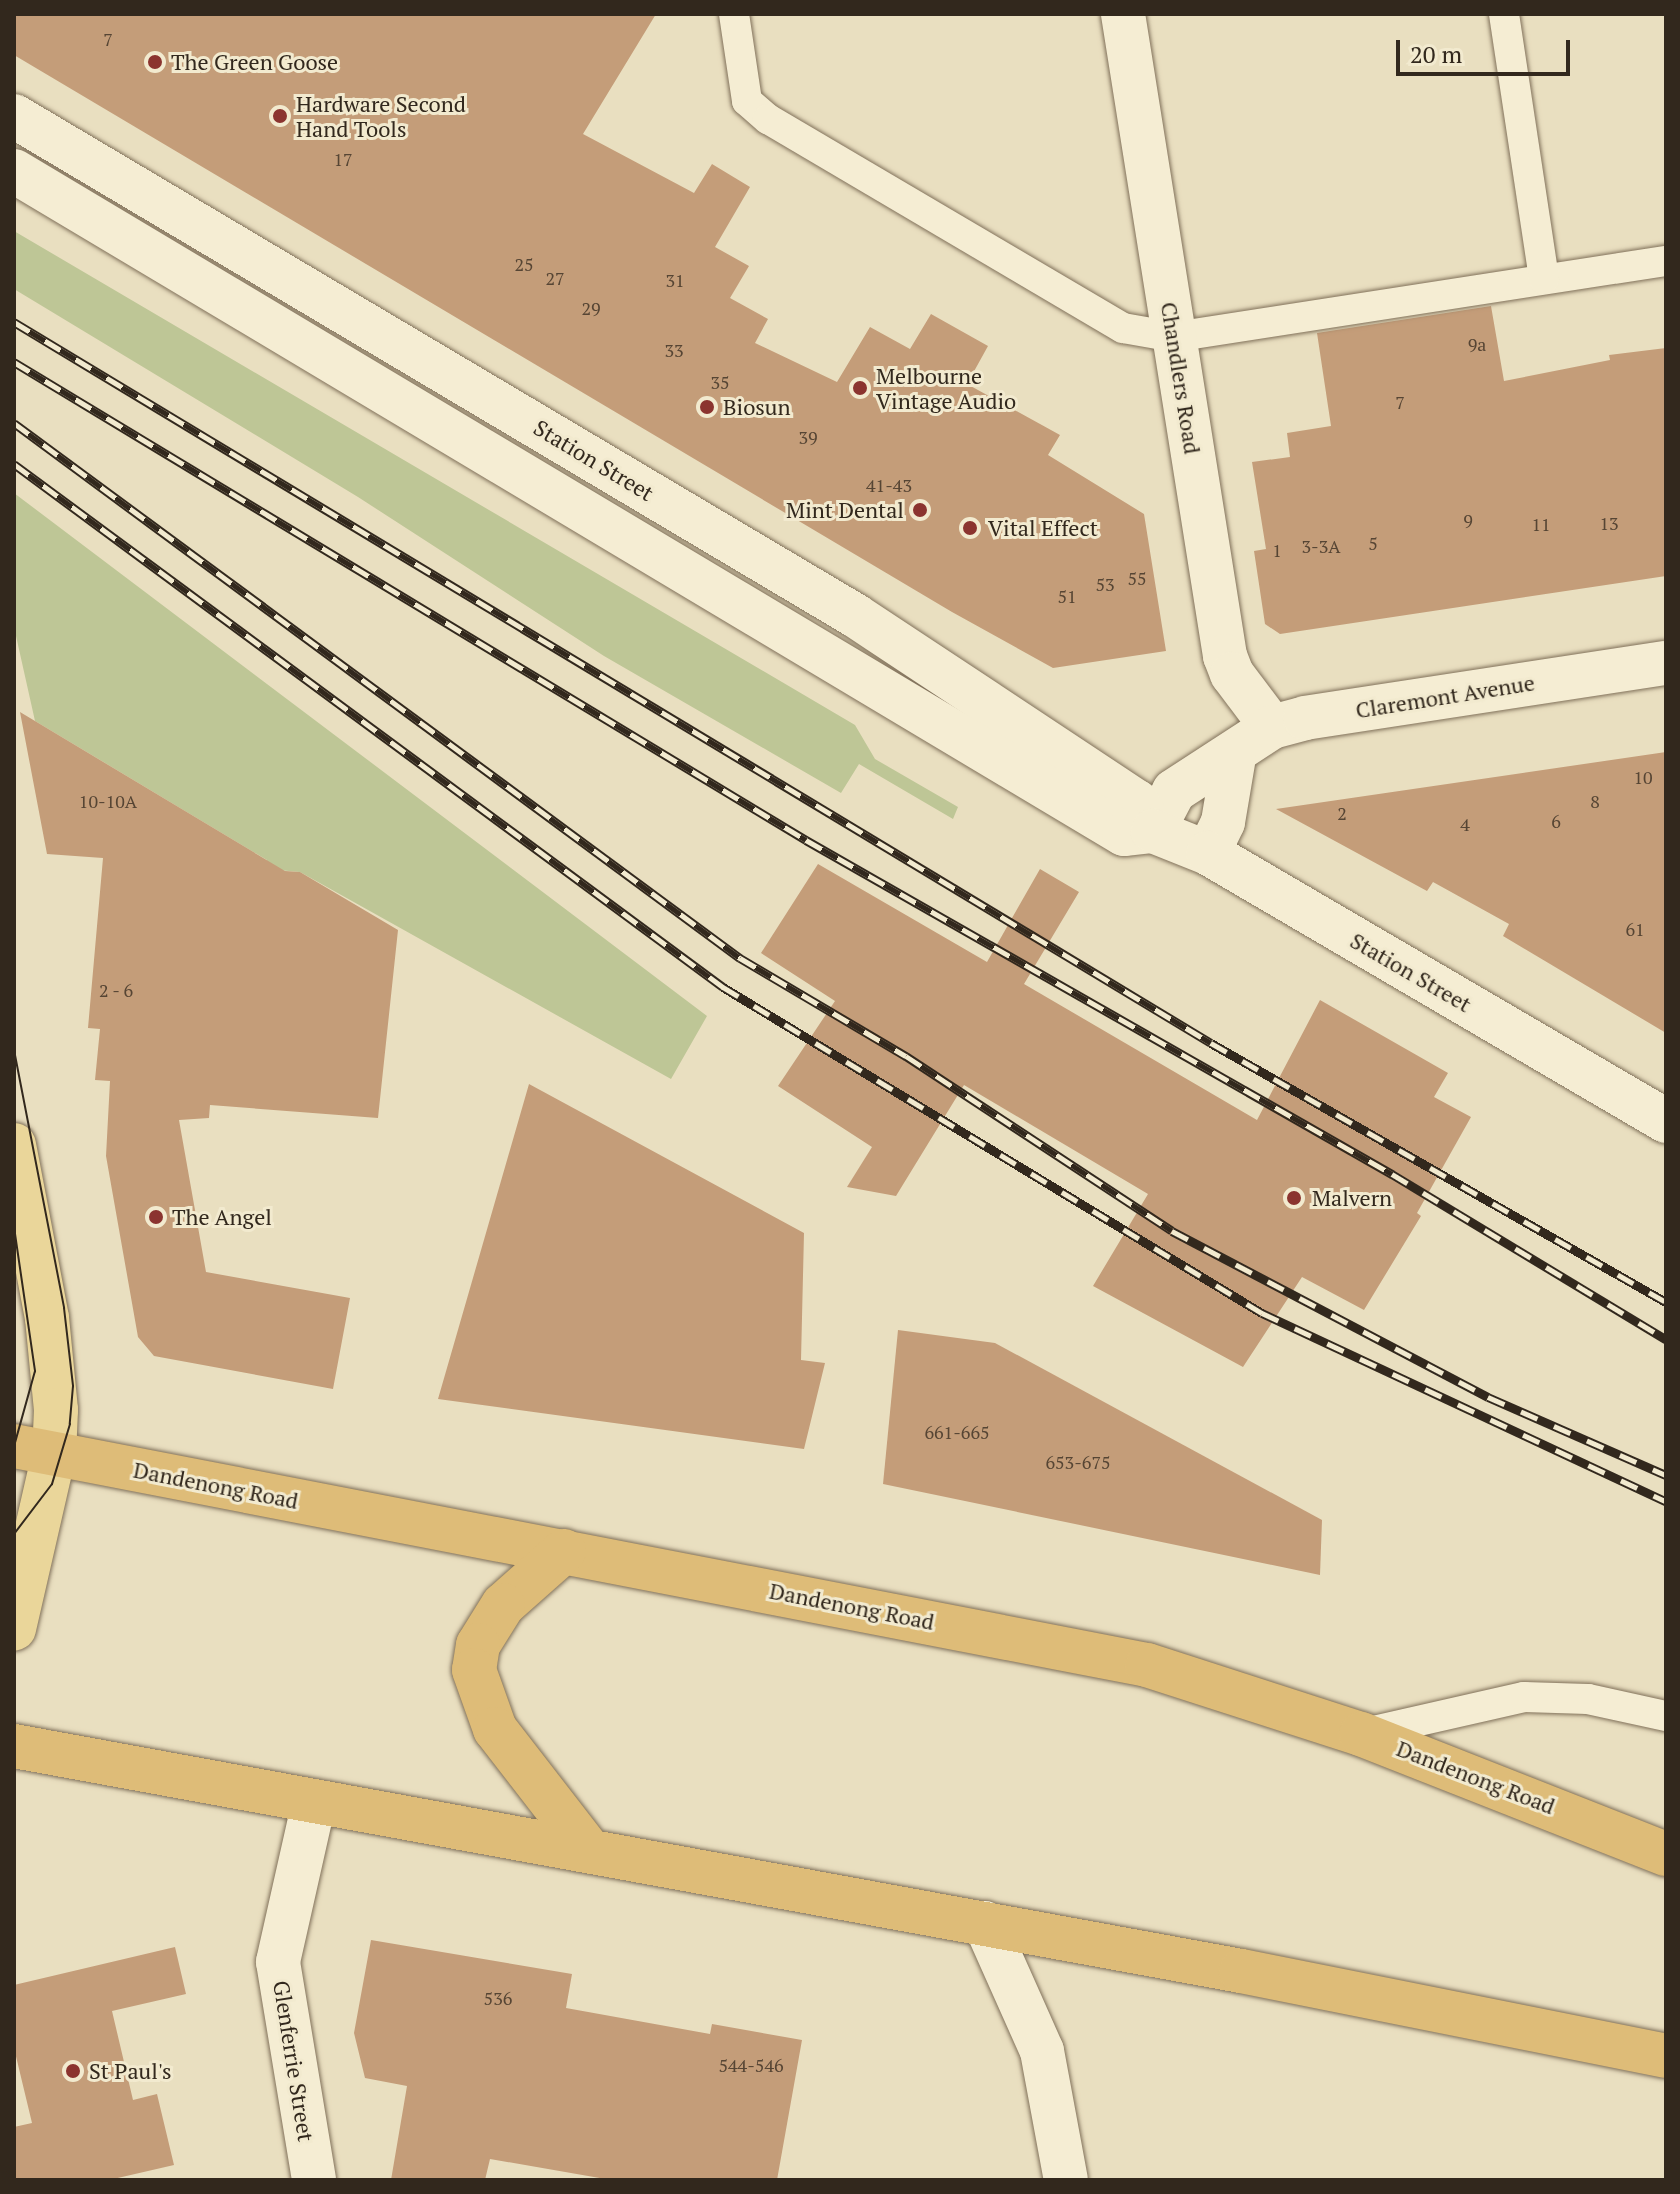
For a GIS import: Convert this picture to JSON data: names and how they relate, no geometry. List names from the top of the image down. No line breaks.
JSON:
{"streets":{"highway":["Dandenong Road"],"street":["Chandlers Road","Station Street","Claremont Avenue","Glenferrie Street"]},"crossings":[["Chandlers Road","Claremont Avenue"],["Station Street","Claremont Avenue"]],"places":["The Green Goose","Hardware Second Hand Tools","Melbourne Vintage Audio","Biosun","Mint Dental","Vital Effect","Malvern","The Angel","St Paul's"],"house_numbers":["7","17","25","27","31","29","9a","33","35","7","39","41-43","9","13","11","5","3-3A","1","55","53","51","10","10-10A","8","2","6","4","61","2 - 6","661-665","653-675","536","544-546"],"scale_bar":"20 m"}
